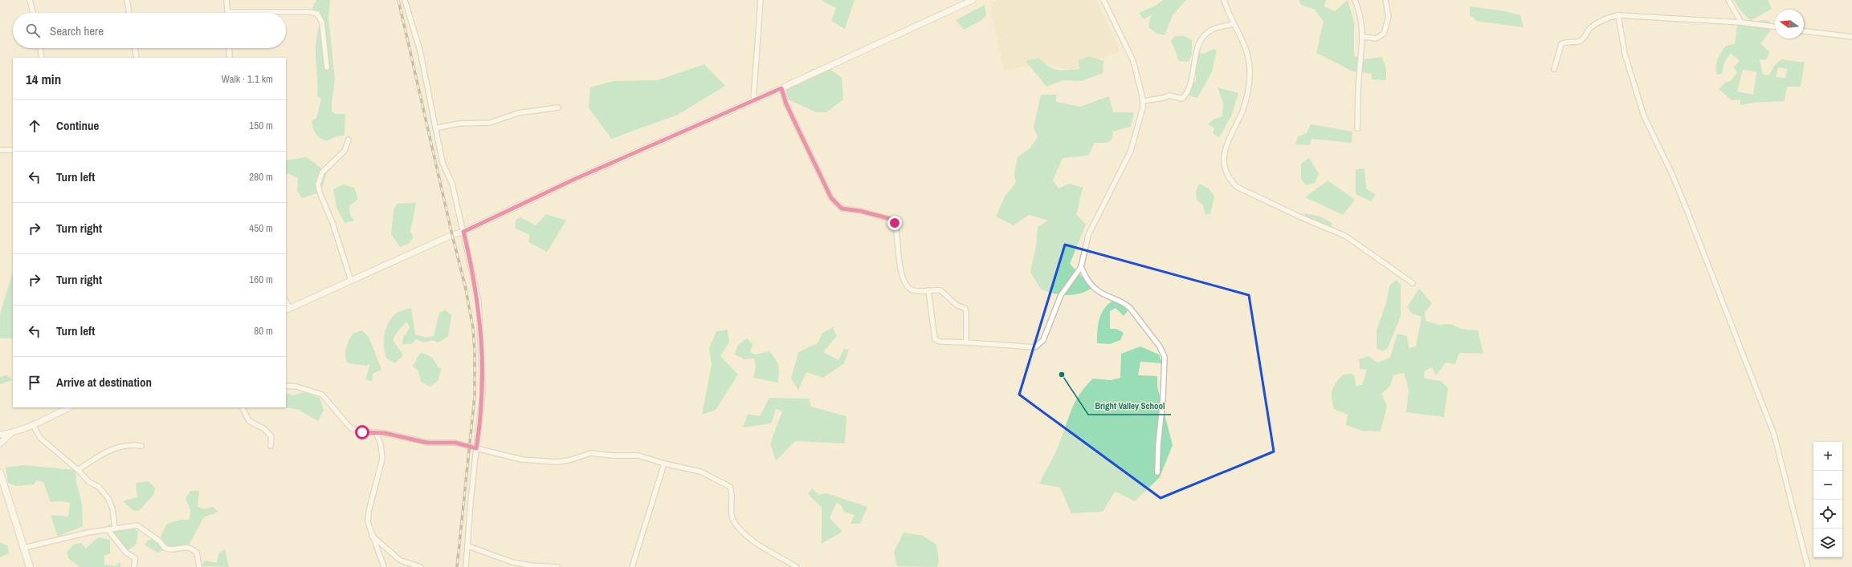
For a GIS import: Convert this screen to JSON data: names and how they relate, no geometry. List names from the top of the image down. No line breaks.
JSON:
{"places":["Bright Valley School"],"north":"left","page":{"search":"Search here","heading":["14 min","Walk · 1.1 km"],"list":[["Continue","150 m"],["Turn left","280 m"],["Turn right","450 m"],["Turn right","160 m"],["Turn left","80 m"],"Arrive at destination"],"map_buttons":["+","−"]}}
